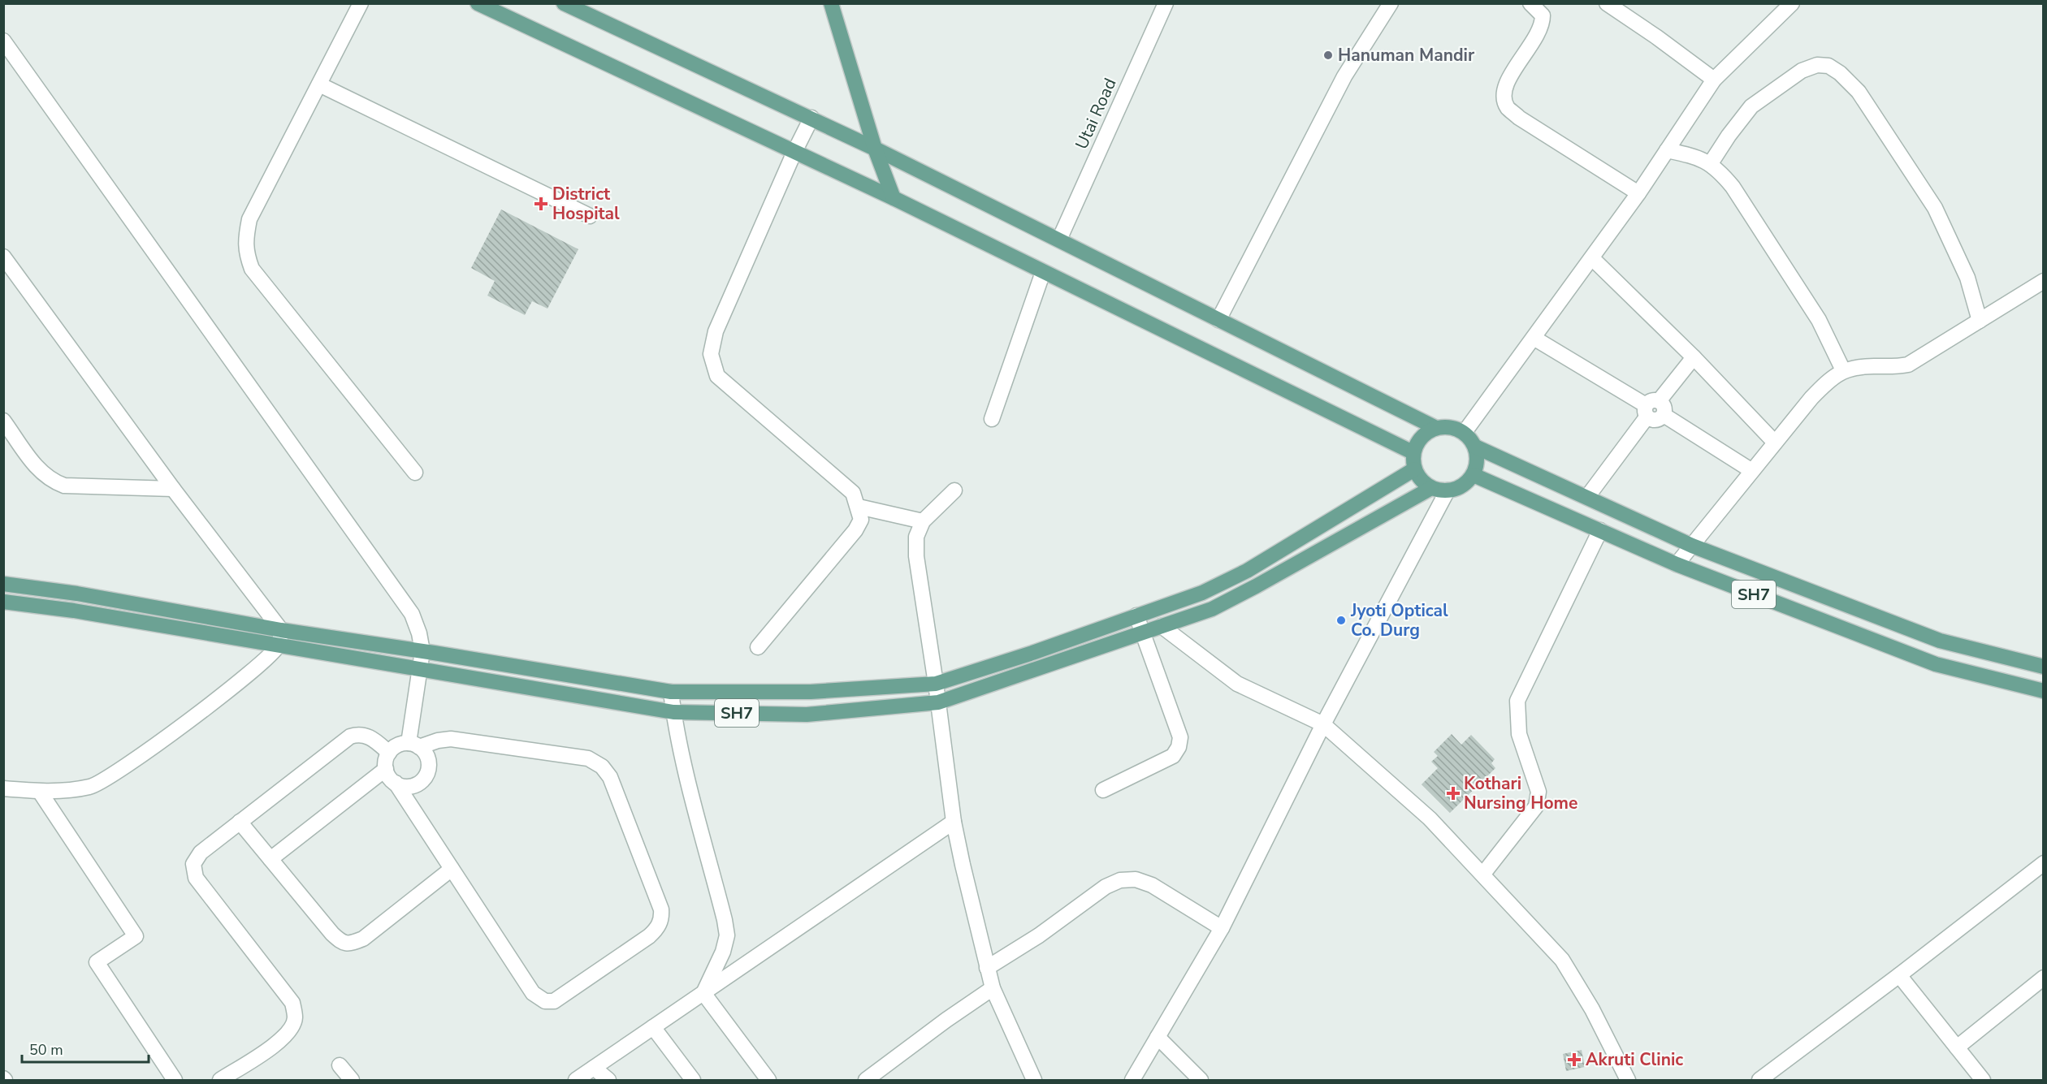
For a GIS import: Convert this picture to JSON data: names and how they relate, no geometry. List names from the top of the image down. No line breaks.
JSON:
{"streets":{"main road":["SH7"],"street":["Utai Road"]},"places":{"other":["Hanuman Mandir","Jyoti Optical Co. Durg"],"health":["District Hospital","Kothari Nursing Home","Akruti Clinic"]},"scale_bar":"50 m"}
